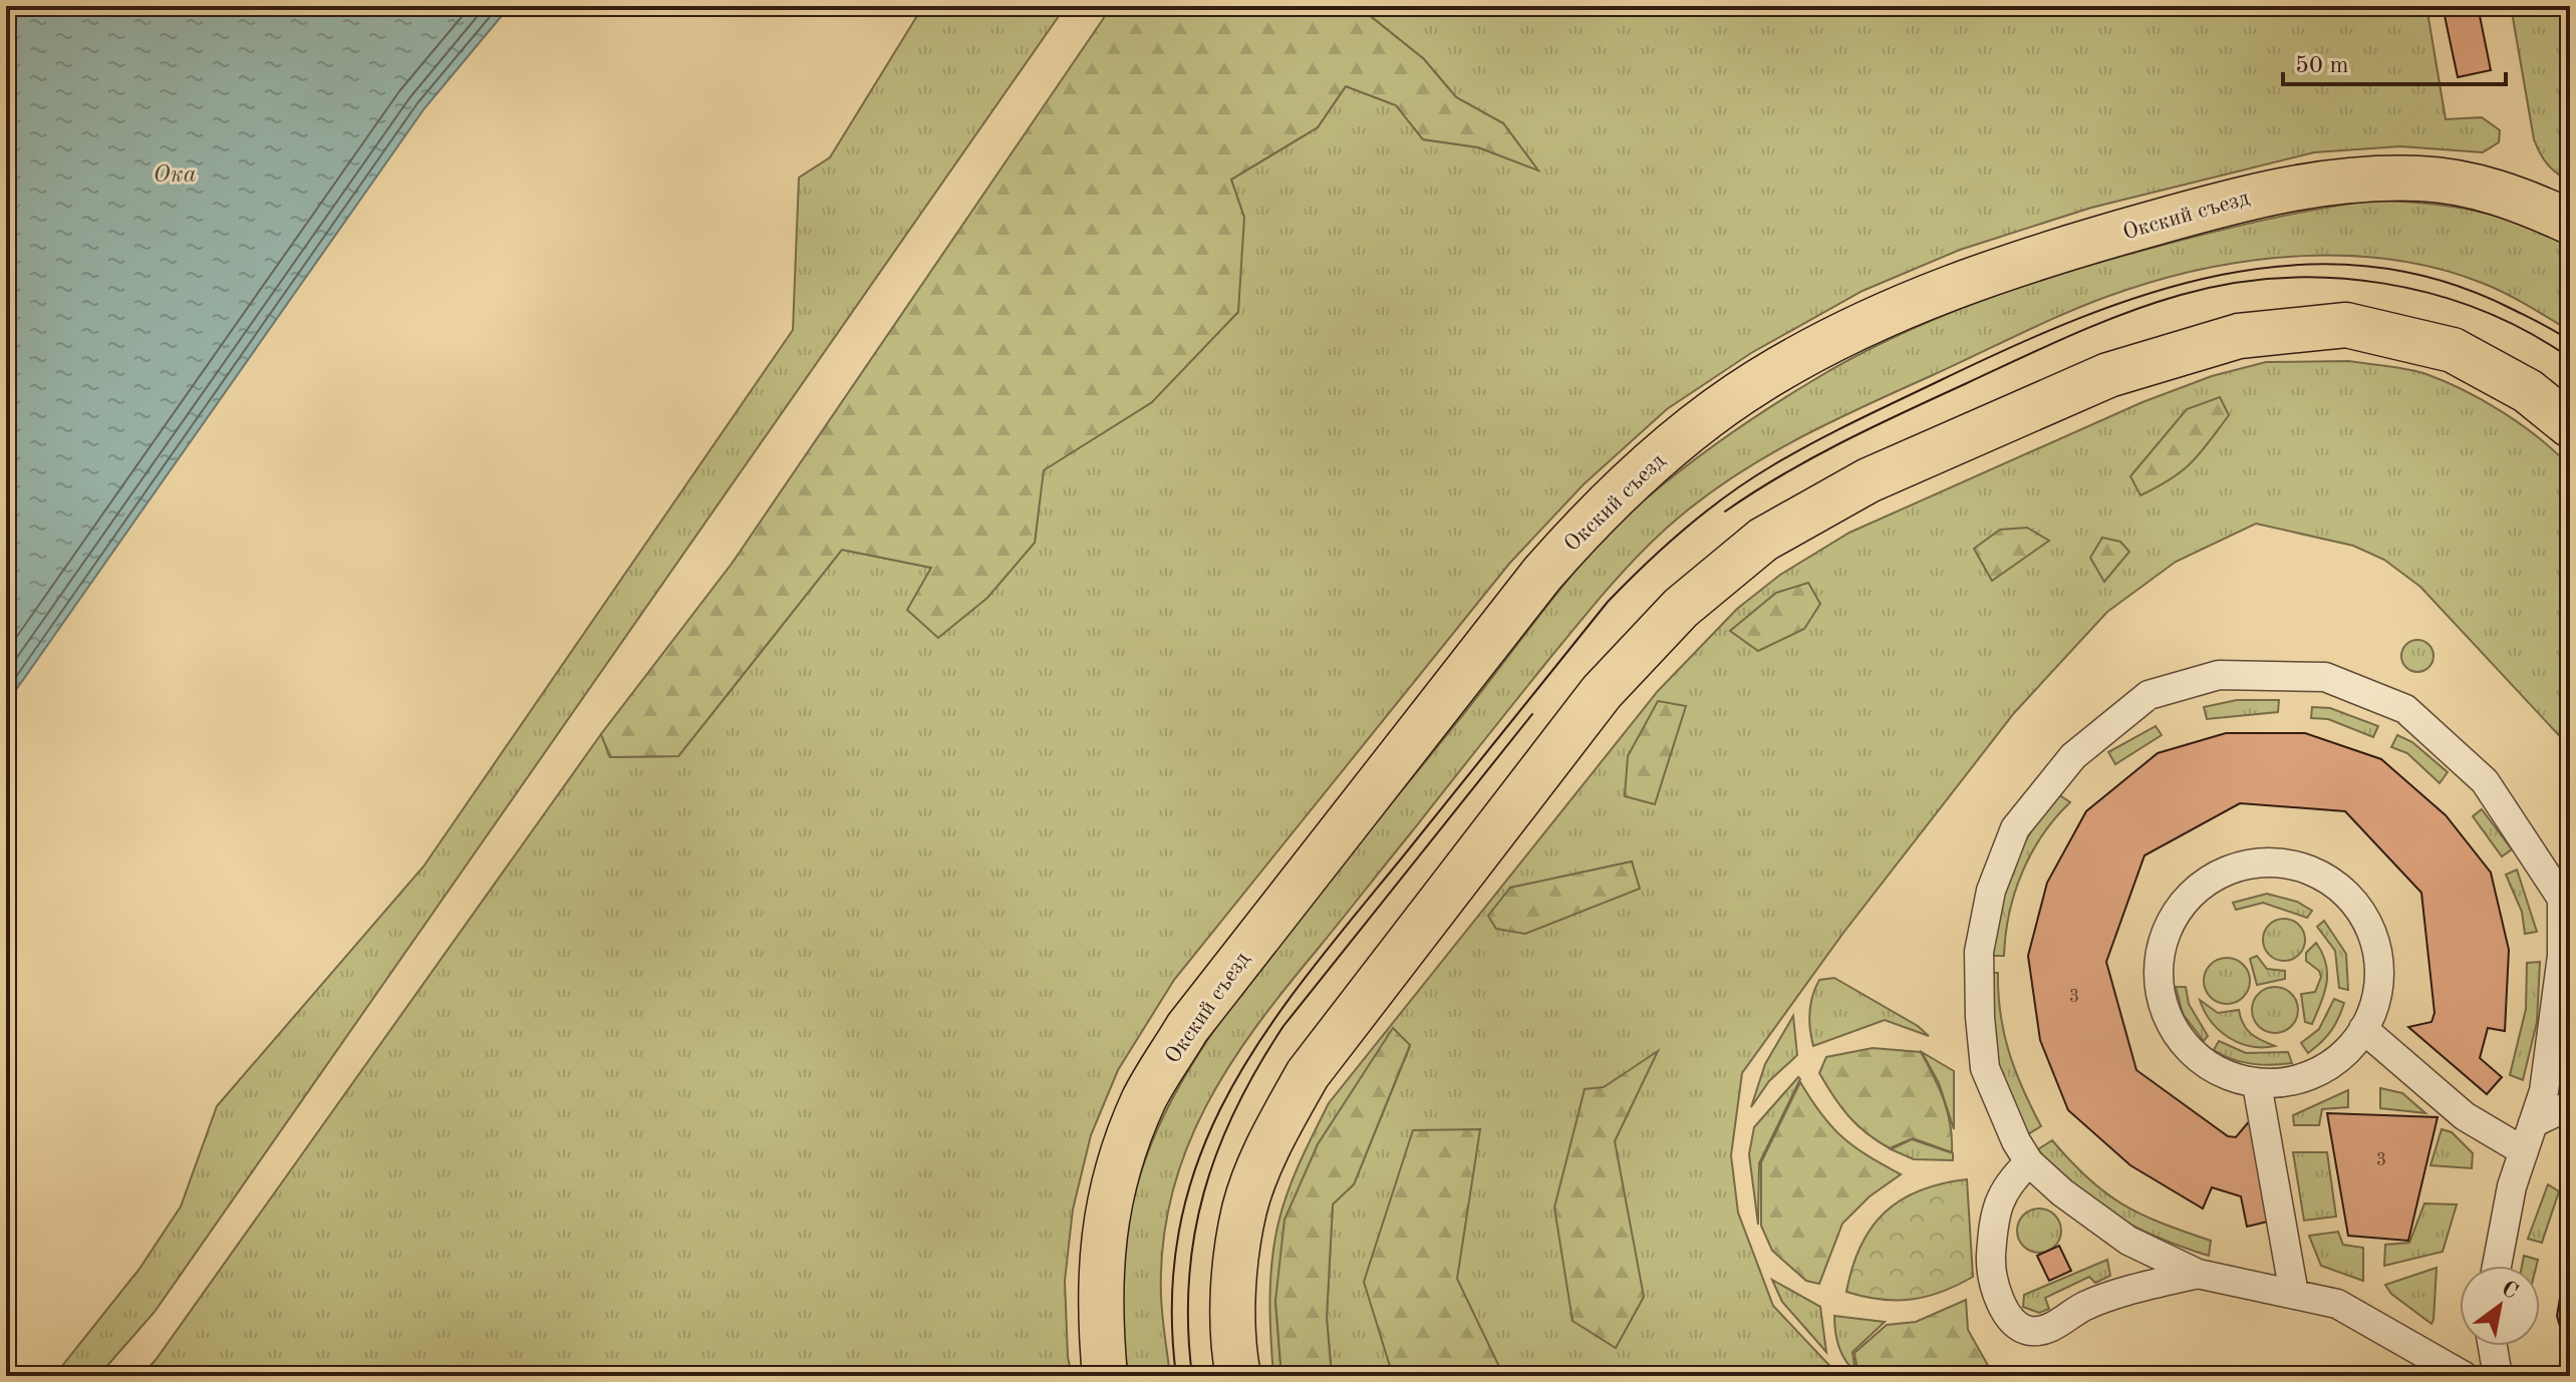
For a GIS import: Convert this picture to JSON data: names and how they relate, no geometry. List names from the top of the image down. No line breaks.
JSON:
{"streets":{"main road":["Окский съезд"]},"water":["Ока"],"house_numbers":["3","3"],"scale_bar":"50 m","north":"top right"}
